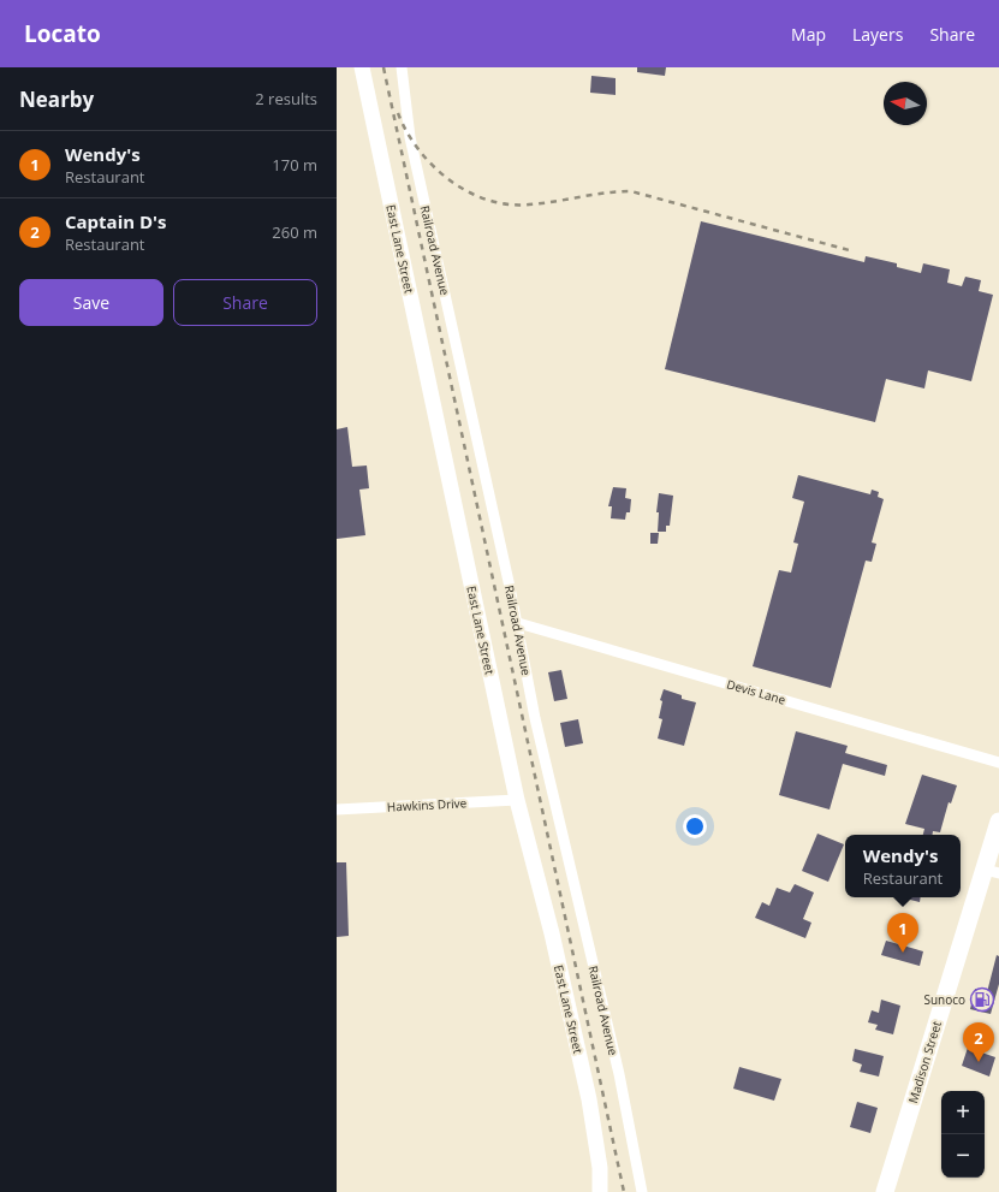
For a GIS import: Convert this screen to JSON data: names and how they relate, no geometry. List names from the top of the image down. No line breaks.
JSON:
{"streets":{"main road":["Madison Street"],"street":["East Lane Street","Railroad Avenue","Devis Lane","Hawkins Drive"]},"crossings":[["East Lane Street","Hawkins Drive"],["Railroad Avenue","Devis Lane"]],"places":{"fuel station":["Sunoco"]},"north":"left","page":{"header":"Locato","nav":["Map","Layers","Share"],"heading":["Nearby","2 results"],"list":[{"mark":"1","name":"Wendy's","note":"Restaurant","value":"170 m"},{"mark":"2","name":"Captain D's","note":"Restaurant","value":"260 m"}],"buttons":["Save","Share"],"popup":["Wendy's","Restaurant"],"pins":["1","2"],"map_buttons":["+","−"]}}
